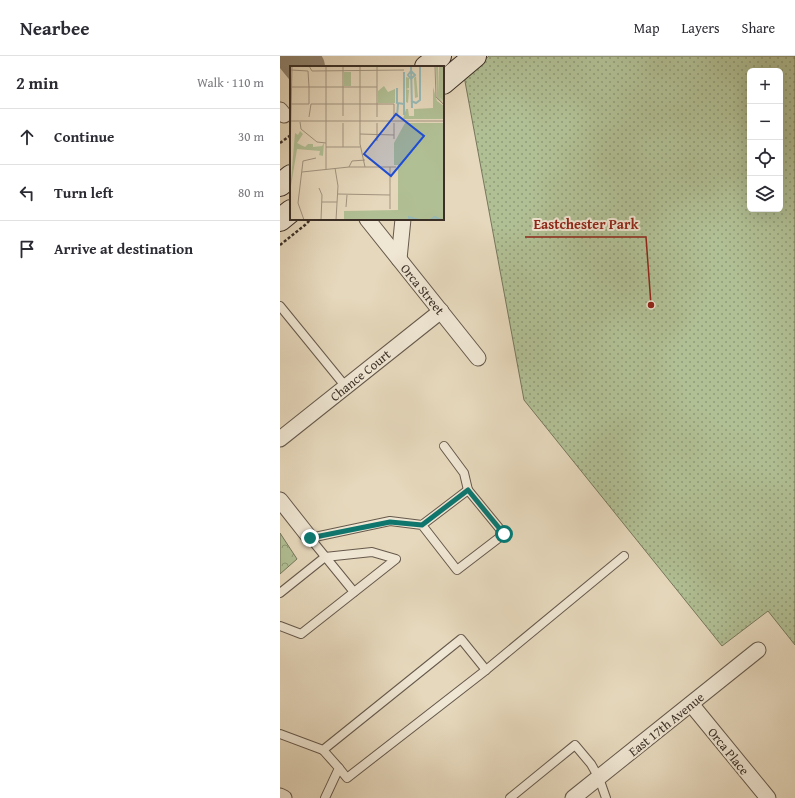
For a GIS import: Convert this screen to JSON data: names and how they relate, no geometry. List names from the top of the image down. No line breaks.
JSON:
{"streets":{"street":["Orca Street","Chance Court","East 17th Avenue","Orca Place"]},"crossings":[["Orca Street","Chance Court"],["East 17th Avenue","Orca Place"]],"places":["Eastchester Park"],"page":{"header":"Nearbee","nav":["Map","Layers","Share"],"heading":["2 min","Walk · 110 m"],"map_buttons":["+","−"],"list":[["Continue","30 m"],["Turn left","80 m"],"Arrive at destination"]}}
